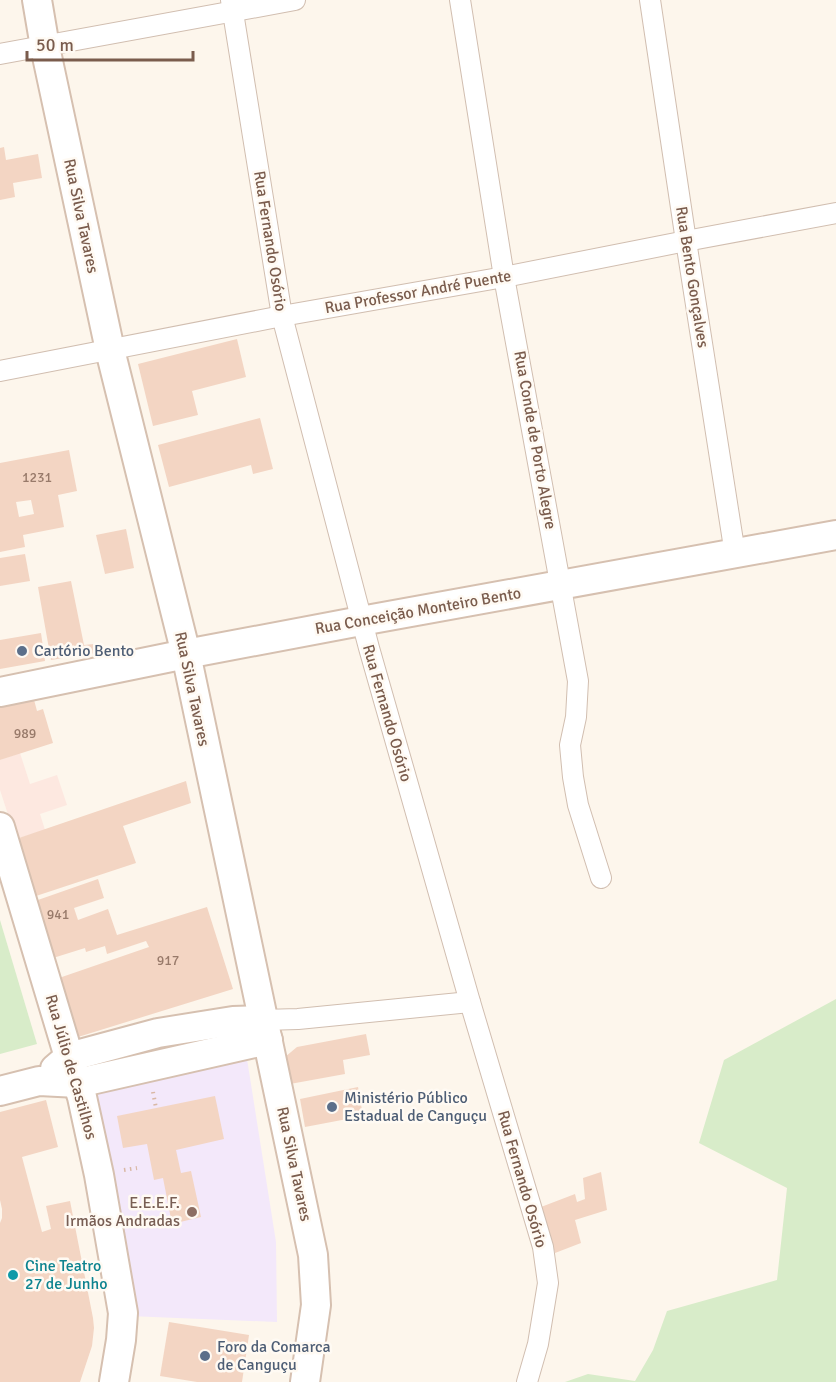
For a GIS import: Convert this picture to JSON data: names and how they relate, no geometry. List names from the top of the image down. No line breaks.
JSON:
{"streets":{"street":["Rua Silva Tavares","Rua Fernando Osório","Rua Bento Gonçalves","Rua Professor André Puente","Rua Conde de Porto Alegre","Rua Conceição Monteiro Bento","Rua Júlio de Castilhos"]},"crossings":[["Rua Silva Tavares","Rua Professor André Puente"],["Rua Silva Tavares","Rua Conceição Monteiro Bento"],["Rua Fernando Osório","Rua Professor André Puente"],["Rua Fernando Osório","Rua Conceição Monteiro Bento"],["Rua Bento Gonçalves","Rua Professor André Puente"],["Rua Bento Gonçalves","Rua Conceição Monteiro Bento"],["Rua Professor André Puente","Rua Conde de Porto Alegre"],["Rua Conde de Porto Alegre","Rua Conceição Monteiro Bento"]],"places":["Cartório Bento","Ministério Público Estadual de Canguçu","E.E.E.F. Irmãos Andradas","Cine Teatro 27 de Junho","Foro da Comarca de Canguçu"],"house_numbers":["1231","989","941","917"],"scale_bar":"50 m"}
